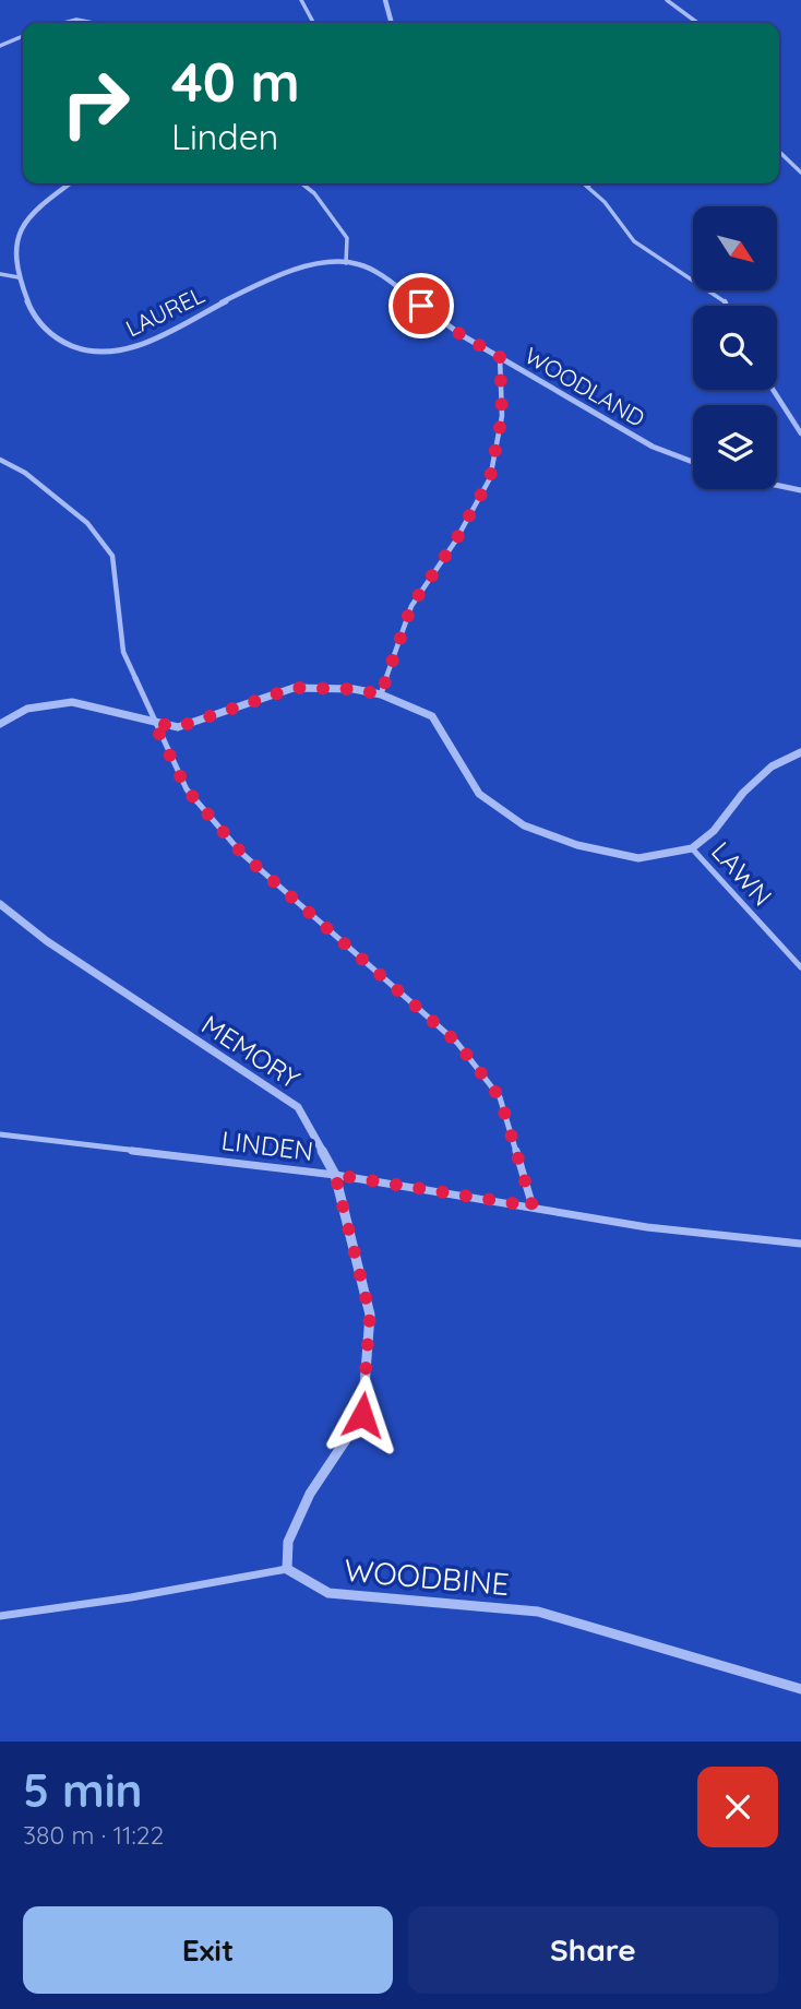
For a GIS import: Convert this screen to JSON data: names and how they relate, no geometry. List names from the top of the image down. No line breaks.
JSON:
{"streets":{"street":["LAUREL","WOODLAND","LAWN","MEMORY","WOODBINE"],"lane":["LINDEN"]},"crossings":[["LAUREL","WOODLAND"],["MEMORY","LINDEN"],["MEMORY","WOODBINE"]],"north":"bottom right","page":{"turn":["40 m","Linden"],"heading":["5 min","380 m · 11:22"],"buttons":["Exit","Share"]}}
